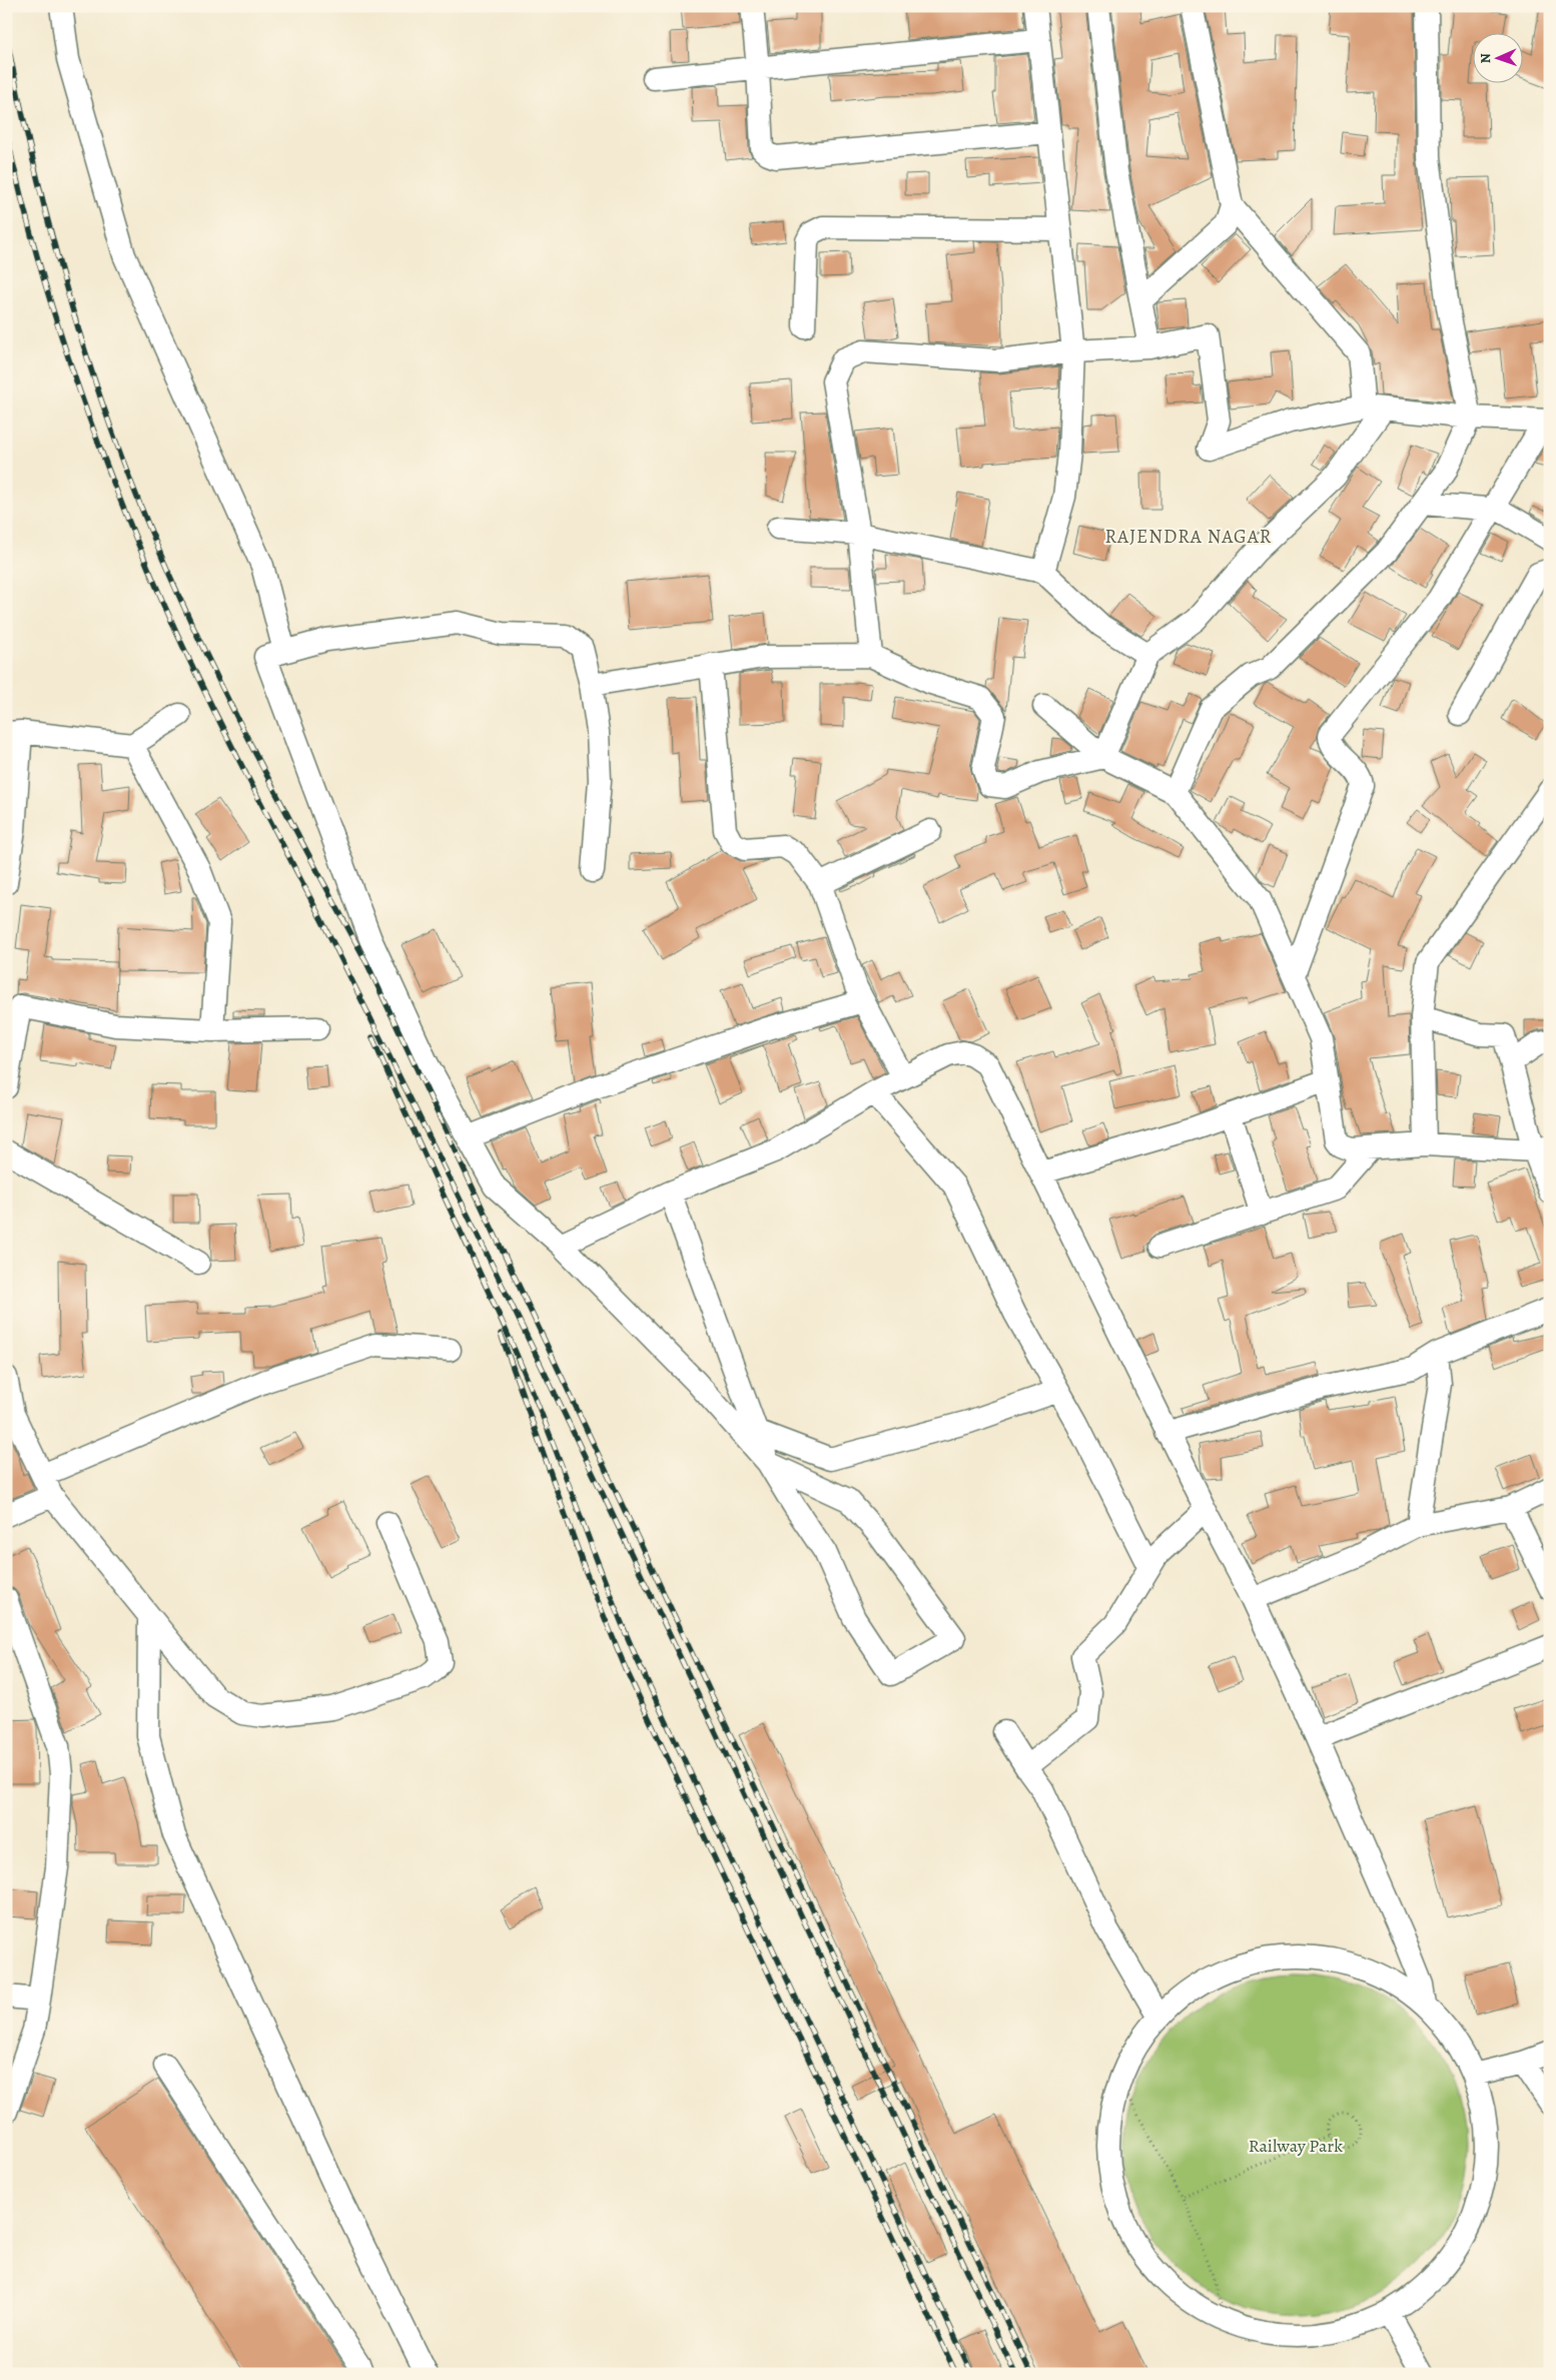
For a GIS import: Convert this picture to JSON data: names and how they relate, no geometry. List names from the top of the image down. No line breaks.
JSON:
{"districts":["RAJENDRA NAGAR"],"parks":["Railway Park"],"north":"left"}
